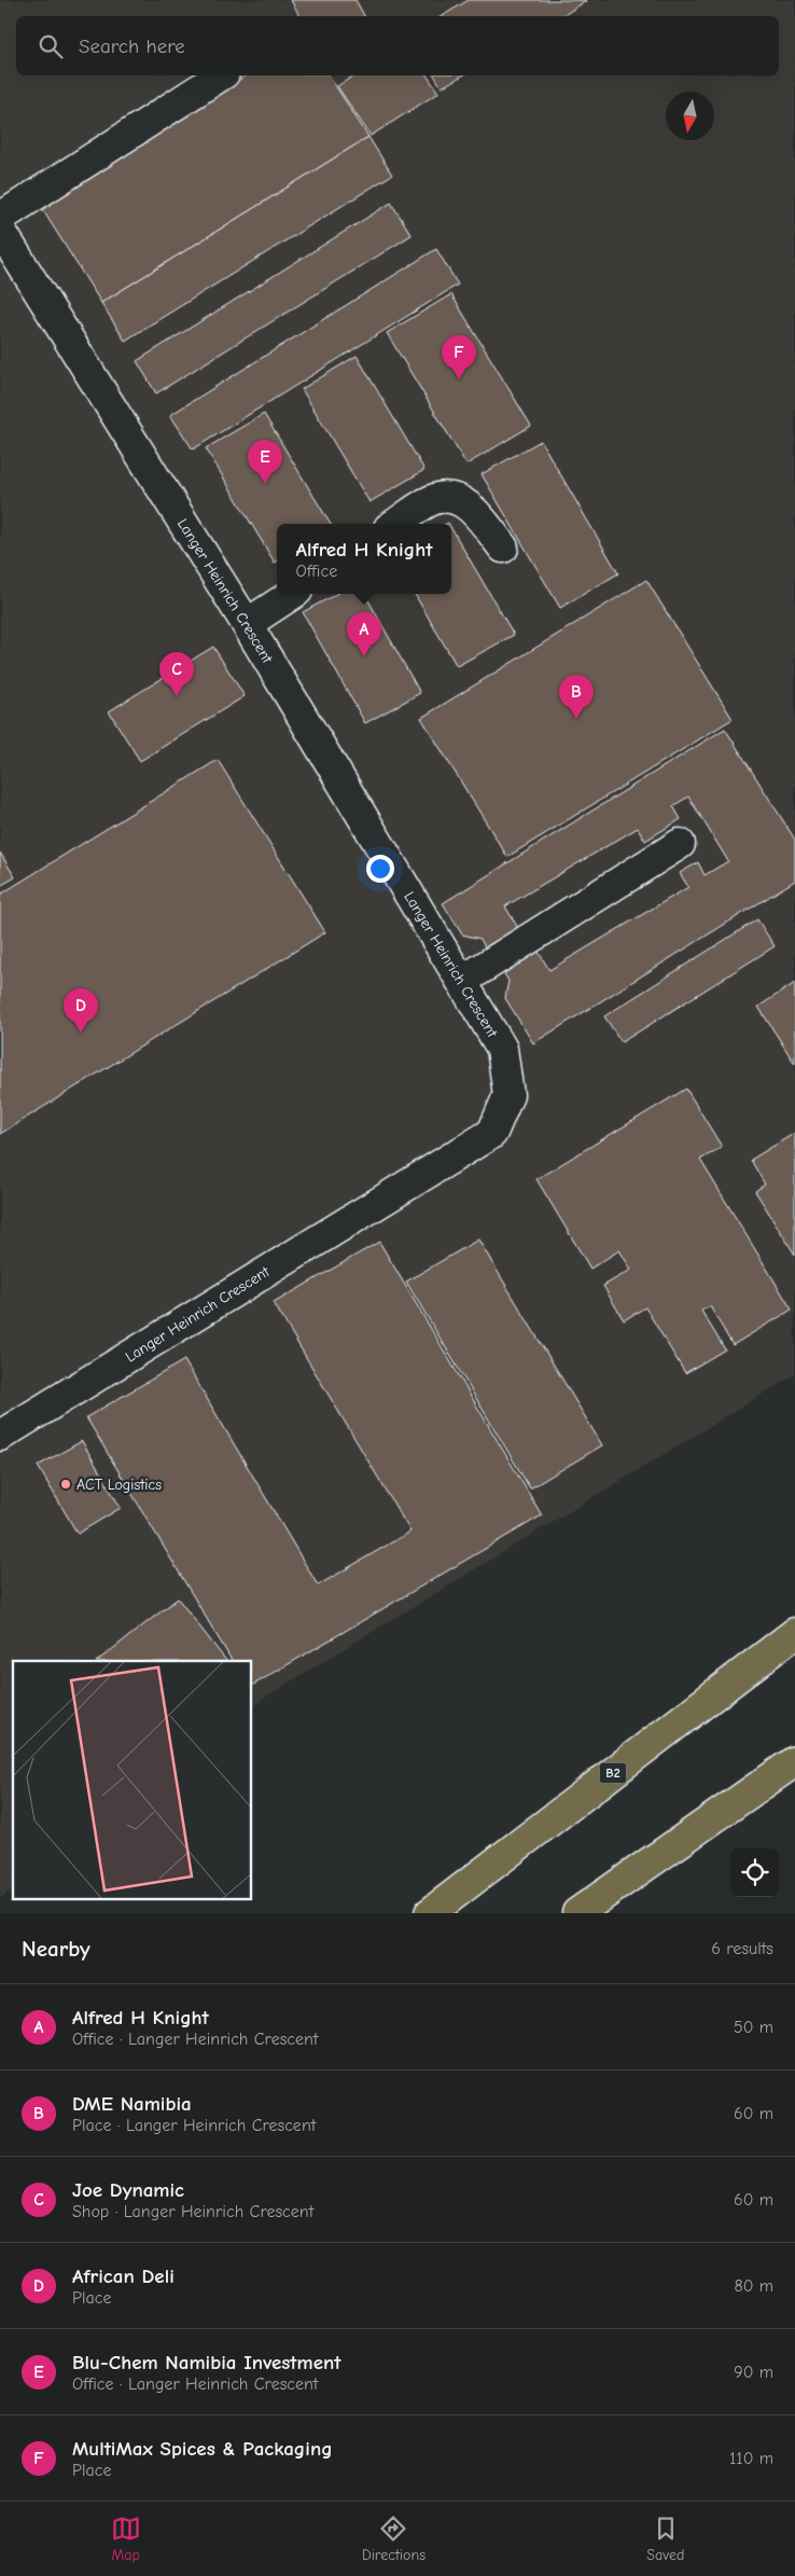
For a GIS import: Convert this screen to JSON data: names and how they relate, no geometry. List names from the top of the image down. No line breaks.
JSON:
{"streets":{"highway":["B2"],"street":["Langer Heinrich Crescent"]},"places":["ACT Logistics"],"north":"bottom","page":{"search":"Search here","pins":["F","E","A","C","B","D"],"popup":["Alfred H Knight","Office"],"heading":["Nearby","6 results"],"list":[{"mark":"A","name":"Alfred H Knight","note":"Office · Langer Heinrich Crescent","value":"50 m"},{"mark":"B","name":"DME Namibia","note":"Place · Langer Heinrich Crescent","value":"60 m"},{"mark":"C","name":"Joe Dynamic","note":"Shop · Langer Heinrich Crescent","value":"60 m"},{"mark":"D","name":"African Deli","note":"Place","value":"80 m"},{"mark":"E","name":"Blu-Chem Namibia Investment","note":"Office · Langer Heinrich Crescent","value":"90 m"},{"mark":"F","name":"MultiMax Spices & Packaging","note":"Place","value":"110 m"}],"nav":["Map","Directions","Saved"]}}
